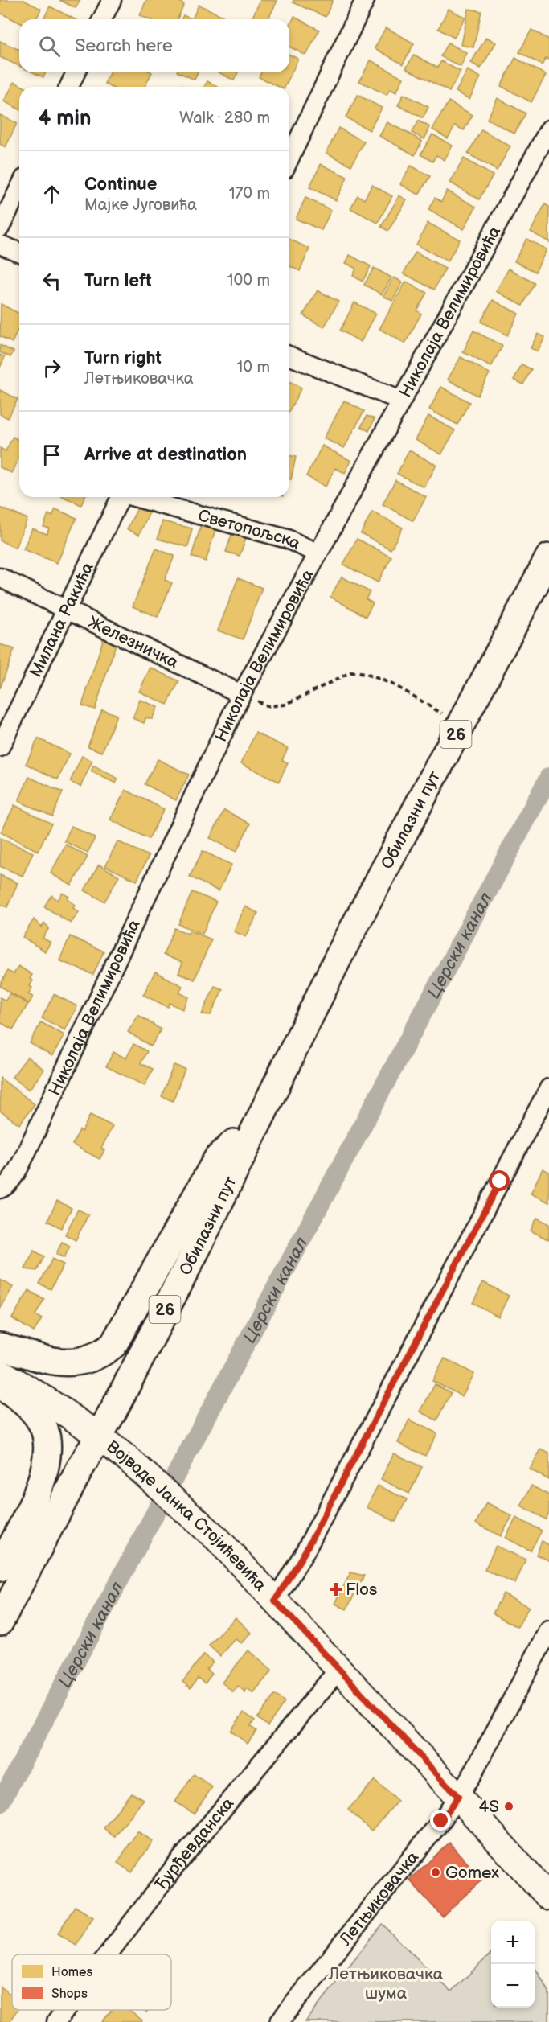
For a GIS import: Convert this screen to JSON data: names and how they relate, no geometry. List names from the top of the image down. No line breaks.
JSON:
{"streets":{"main road":["26","Обилазни пут"],"street":["Николаја Велимировића","Светопољска","Милана Ракића","Железничка","Војводе Јанка Стојићевића","Ђурђевданска","Летњиковачка"]},"crossings":[["Николаја Велимировића","Светопољска"],["Николаја Велимировића","Железничка"],["Милана Ракића","Железничка"],["Обилазни пут","Војводе Јанка Стојићевића"],["Војводе Јанка Стојићевића","Ђурђевданска"],["Војводе Јанка Стојићевића","Летњиковачка"]],"water":["Церски канал"],"parks":["Летњиковачка шума"],"places":{"health":["Flos"],"other":["4S","Gomex"]},"legend":["Homes","Shops"],"page":{"search":"Search here","heading":["4 min","Walk · 280 m"],"list":[["Continue","Мајке Југовића","170 m"],["Turn left","100 m"],["Turn right","Летњиковачка","10 m"],"Arrive at destination"],"map_buttons":["+","−"]}}
